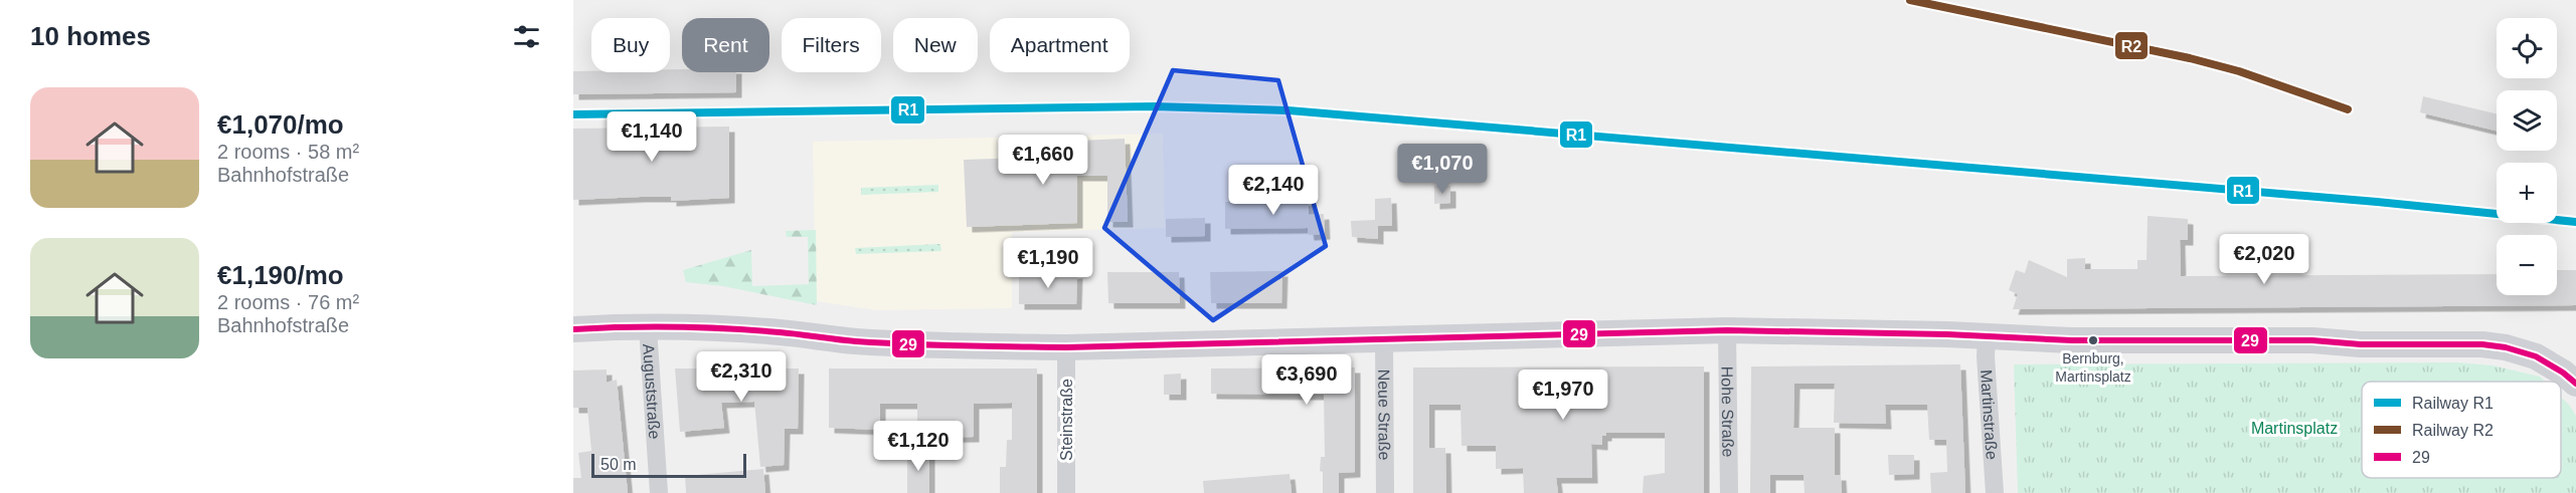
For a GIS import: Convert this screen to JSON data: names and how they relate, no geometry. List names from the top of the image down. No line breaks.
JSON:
{"streets":{"street":["Auguststraße","Hohe Straße","Martinstraße","Neue Straße","Steinstraße"]},"parks":["Martinsplatz"],"places":["Bernburg, Martinsplatz"],"lines":["rail line R2","rail line R1","transit line 29"],"legend":["Railway R1","Railway R2","29"],"scale_bar":"50 m","page":{"heading":"10 homes","map_buttons":["+","−"],"chip":["Buy","Rent","Filters","New","Apartment"],"list":[{"name":"€1,070/mo","note":"2 rooms · 58 m² · Bahnhofstraße"},{"name":"€1,190/mo","note":"2 rooms · 76 m² · Bahnhofstraße"}],"price":["€1,140","€1,660","€1,070","€2,140","€2,020","€1,190","€2,310","€3,690","€1,970","€1,120"],"scale":"50 m"}}
